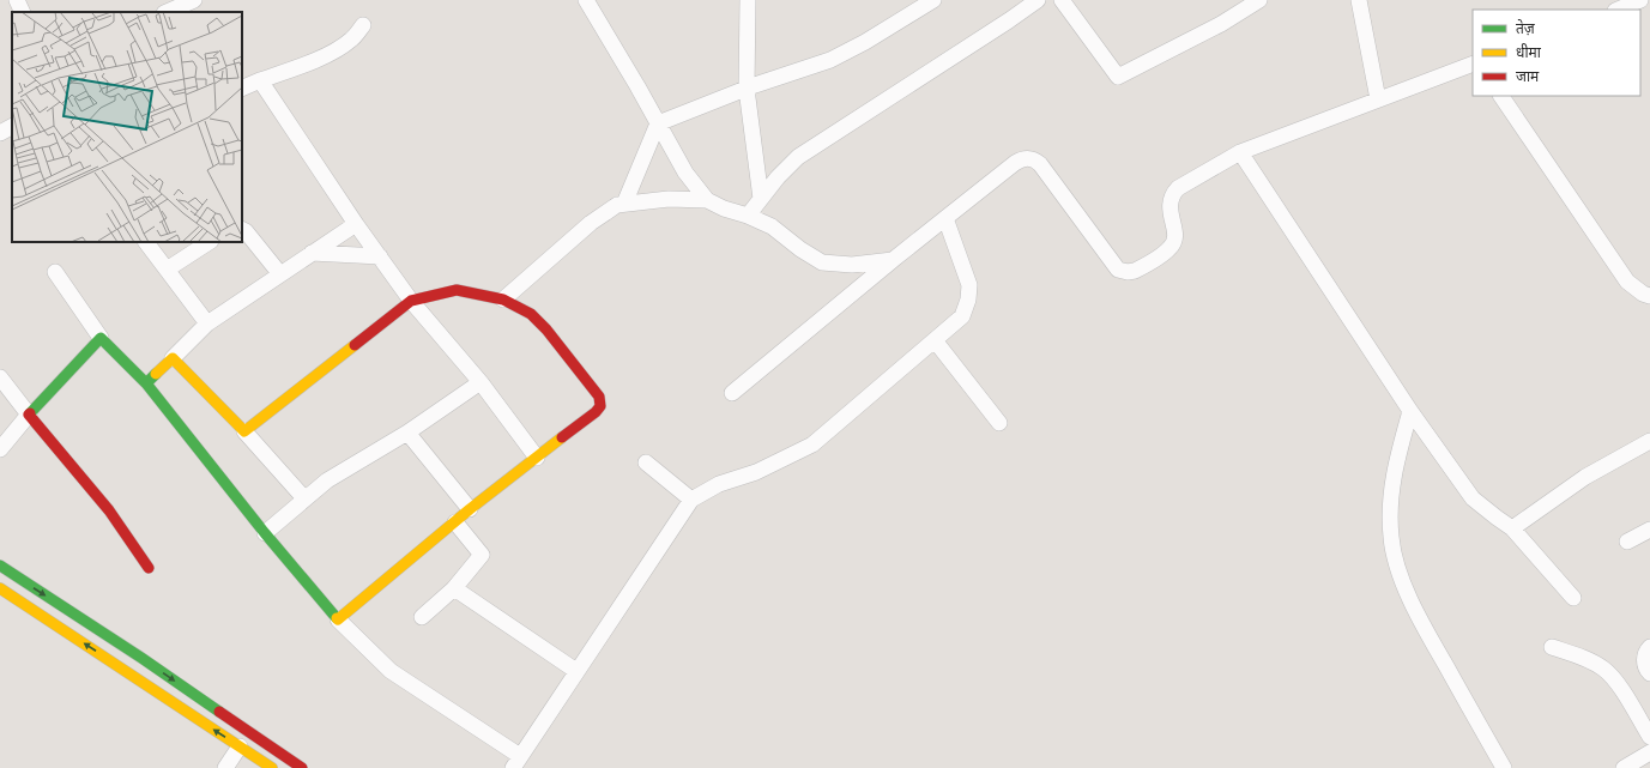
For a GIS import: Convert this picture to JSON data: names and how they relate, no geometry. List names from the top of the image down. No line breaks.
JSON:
{"legend":["तेज़","धीमा","जाम"]}
